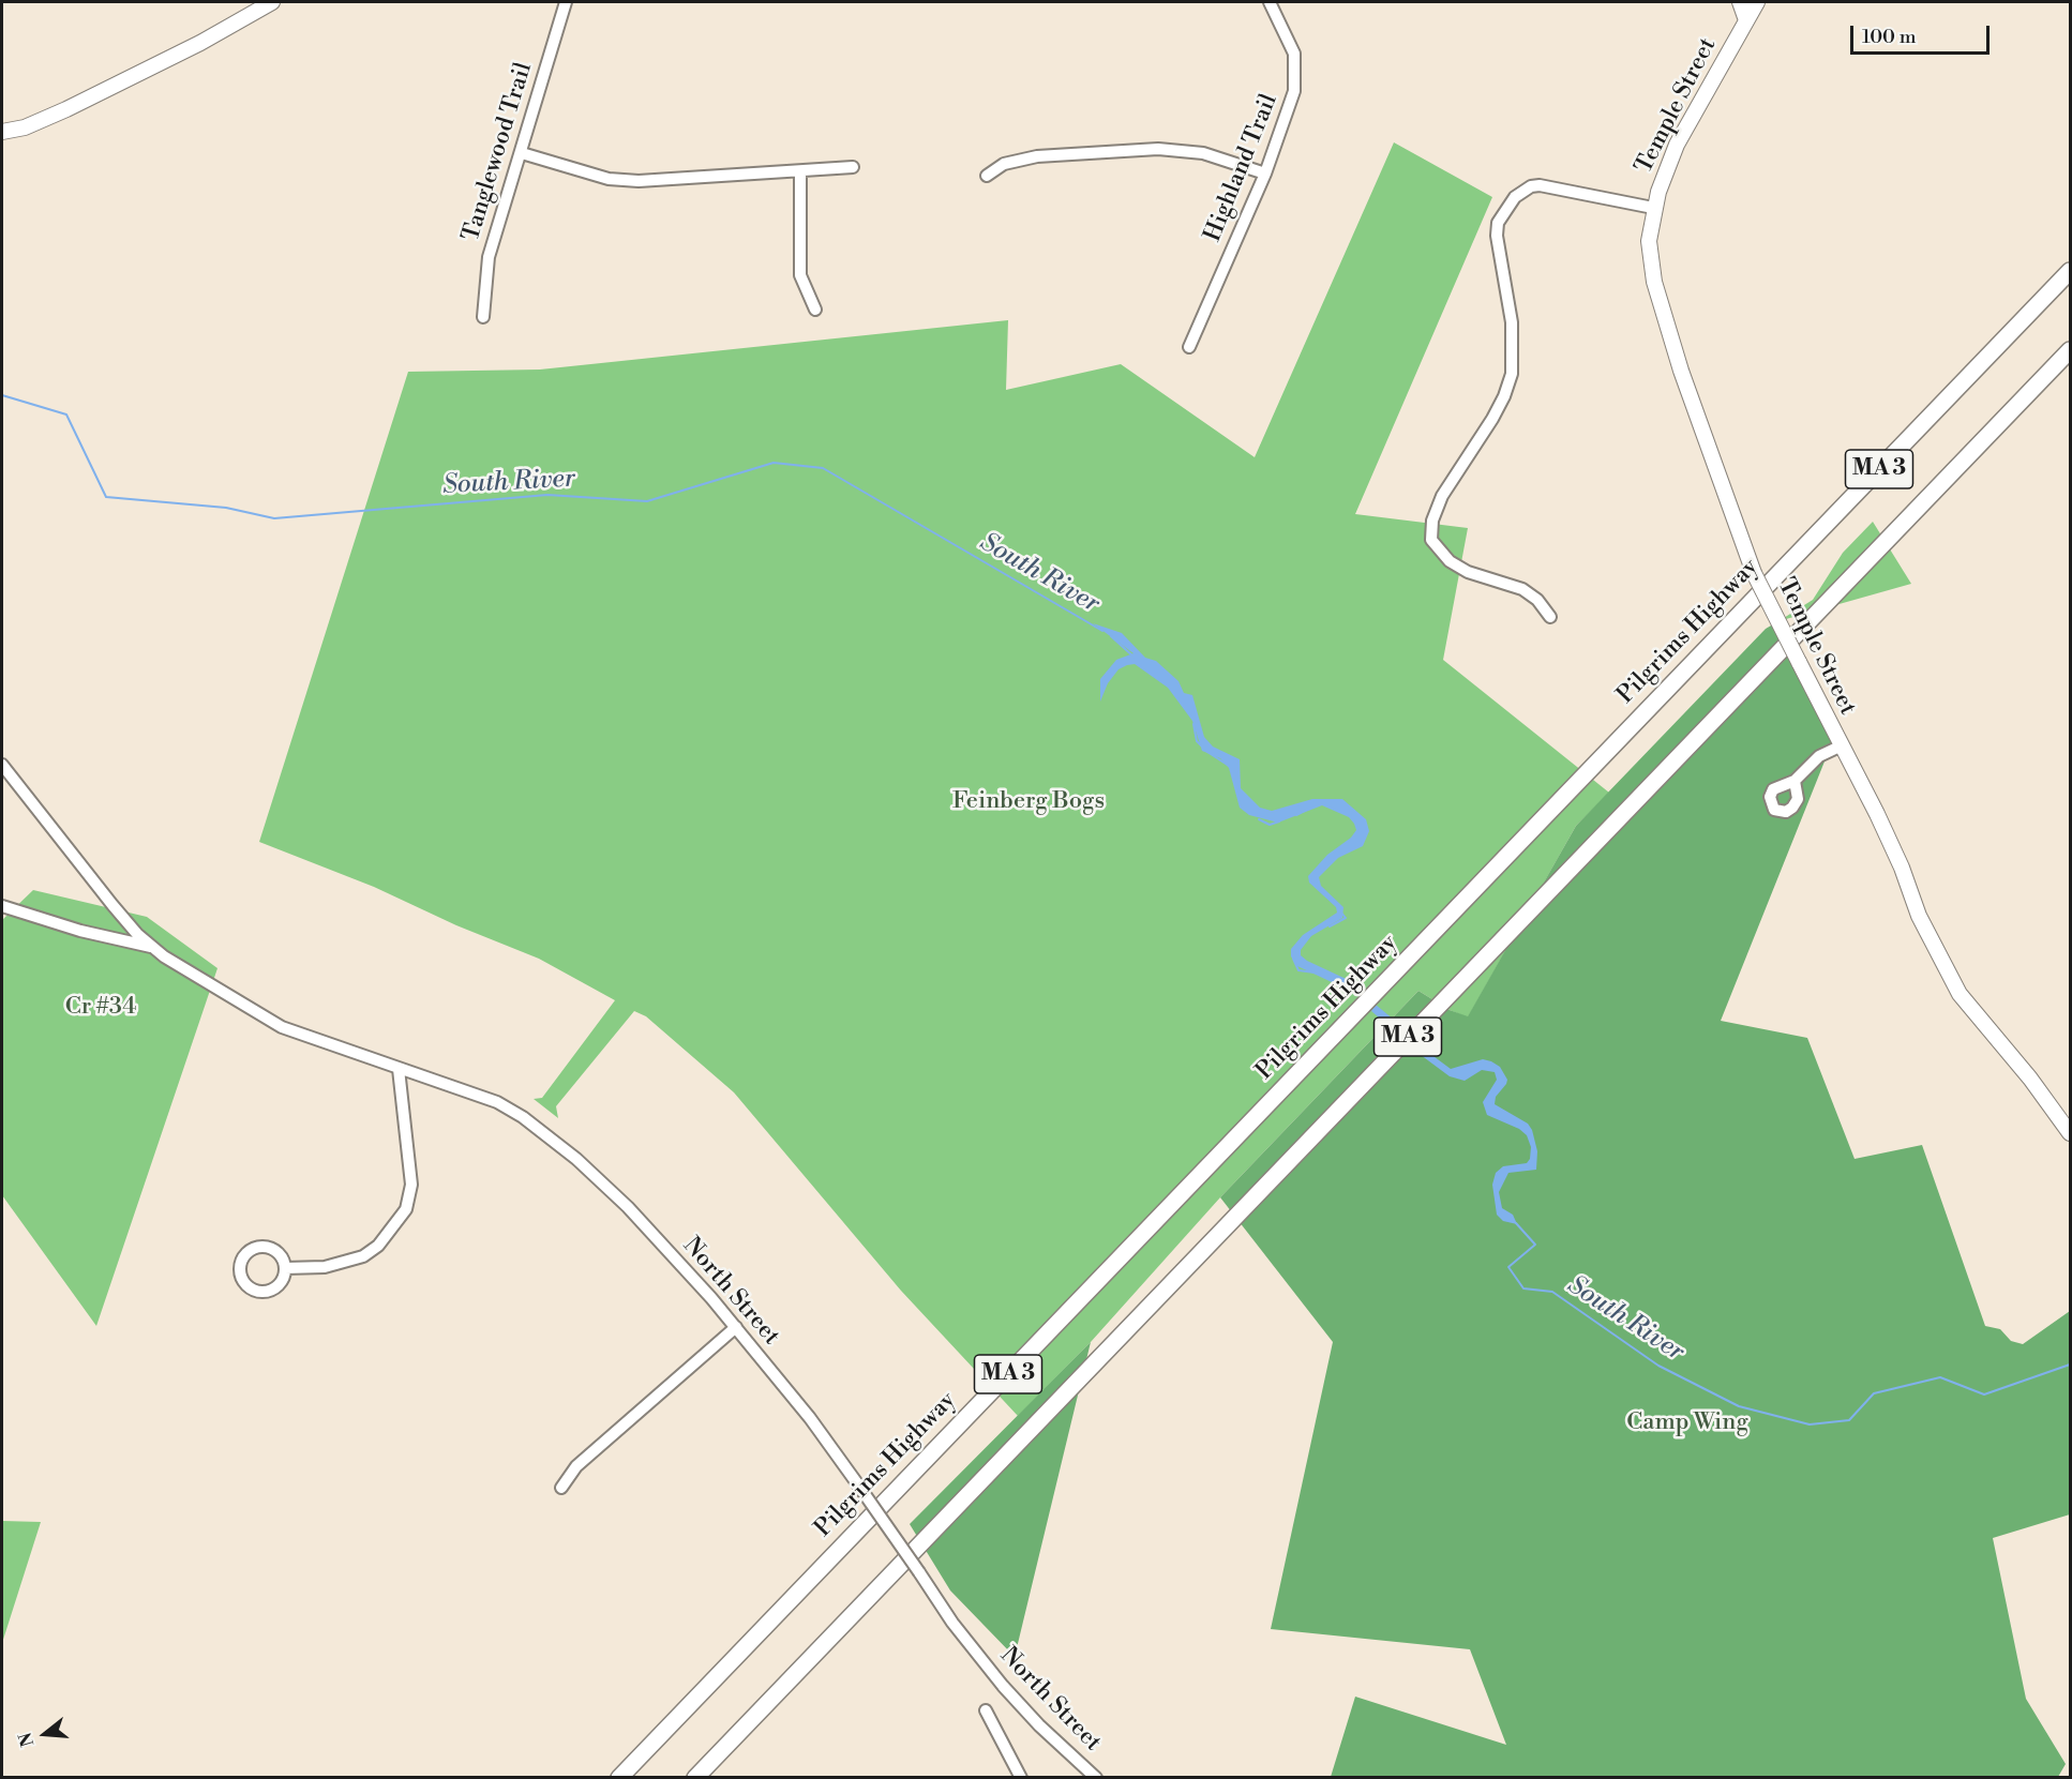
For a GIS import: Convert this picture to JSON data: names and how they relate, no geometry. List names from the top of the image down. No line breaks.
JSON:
{"streets":{"highway":["MA 3","Pilgrims Highway"],"main road":["Temple Street"],"street":["Tanglewood Trail","Highland Trail","North Street"]},"water":["South River"],"parks":["Feinberg Bogs","Cr #34","Camp Wing"],"scale_bar":"100 m","north":"left"}
